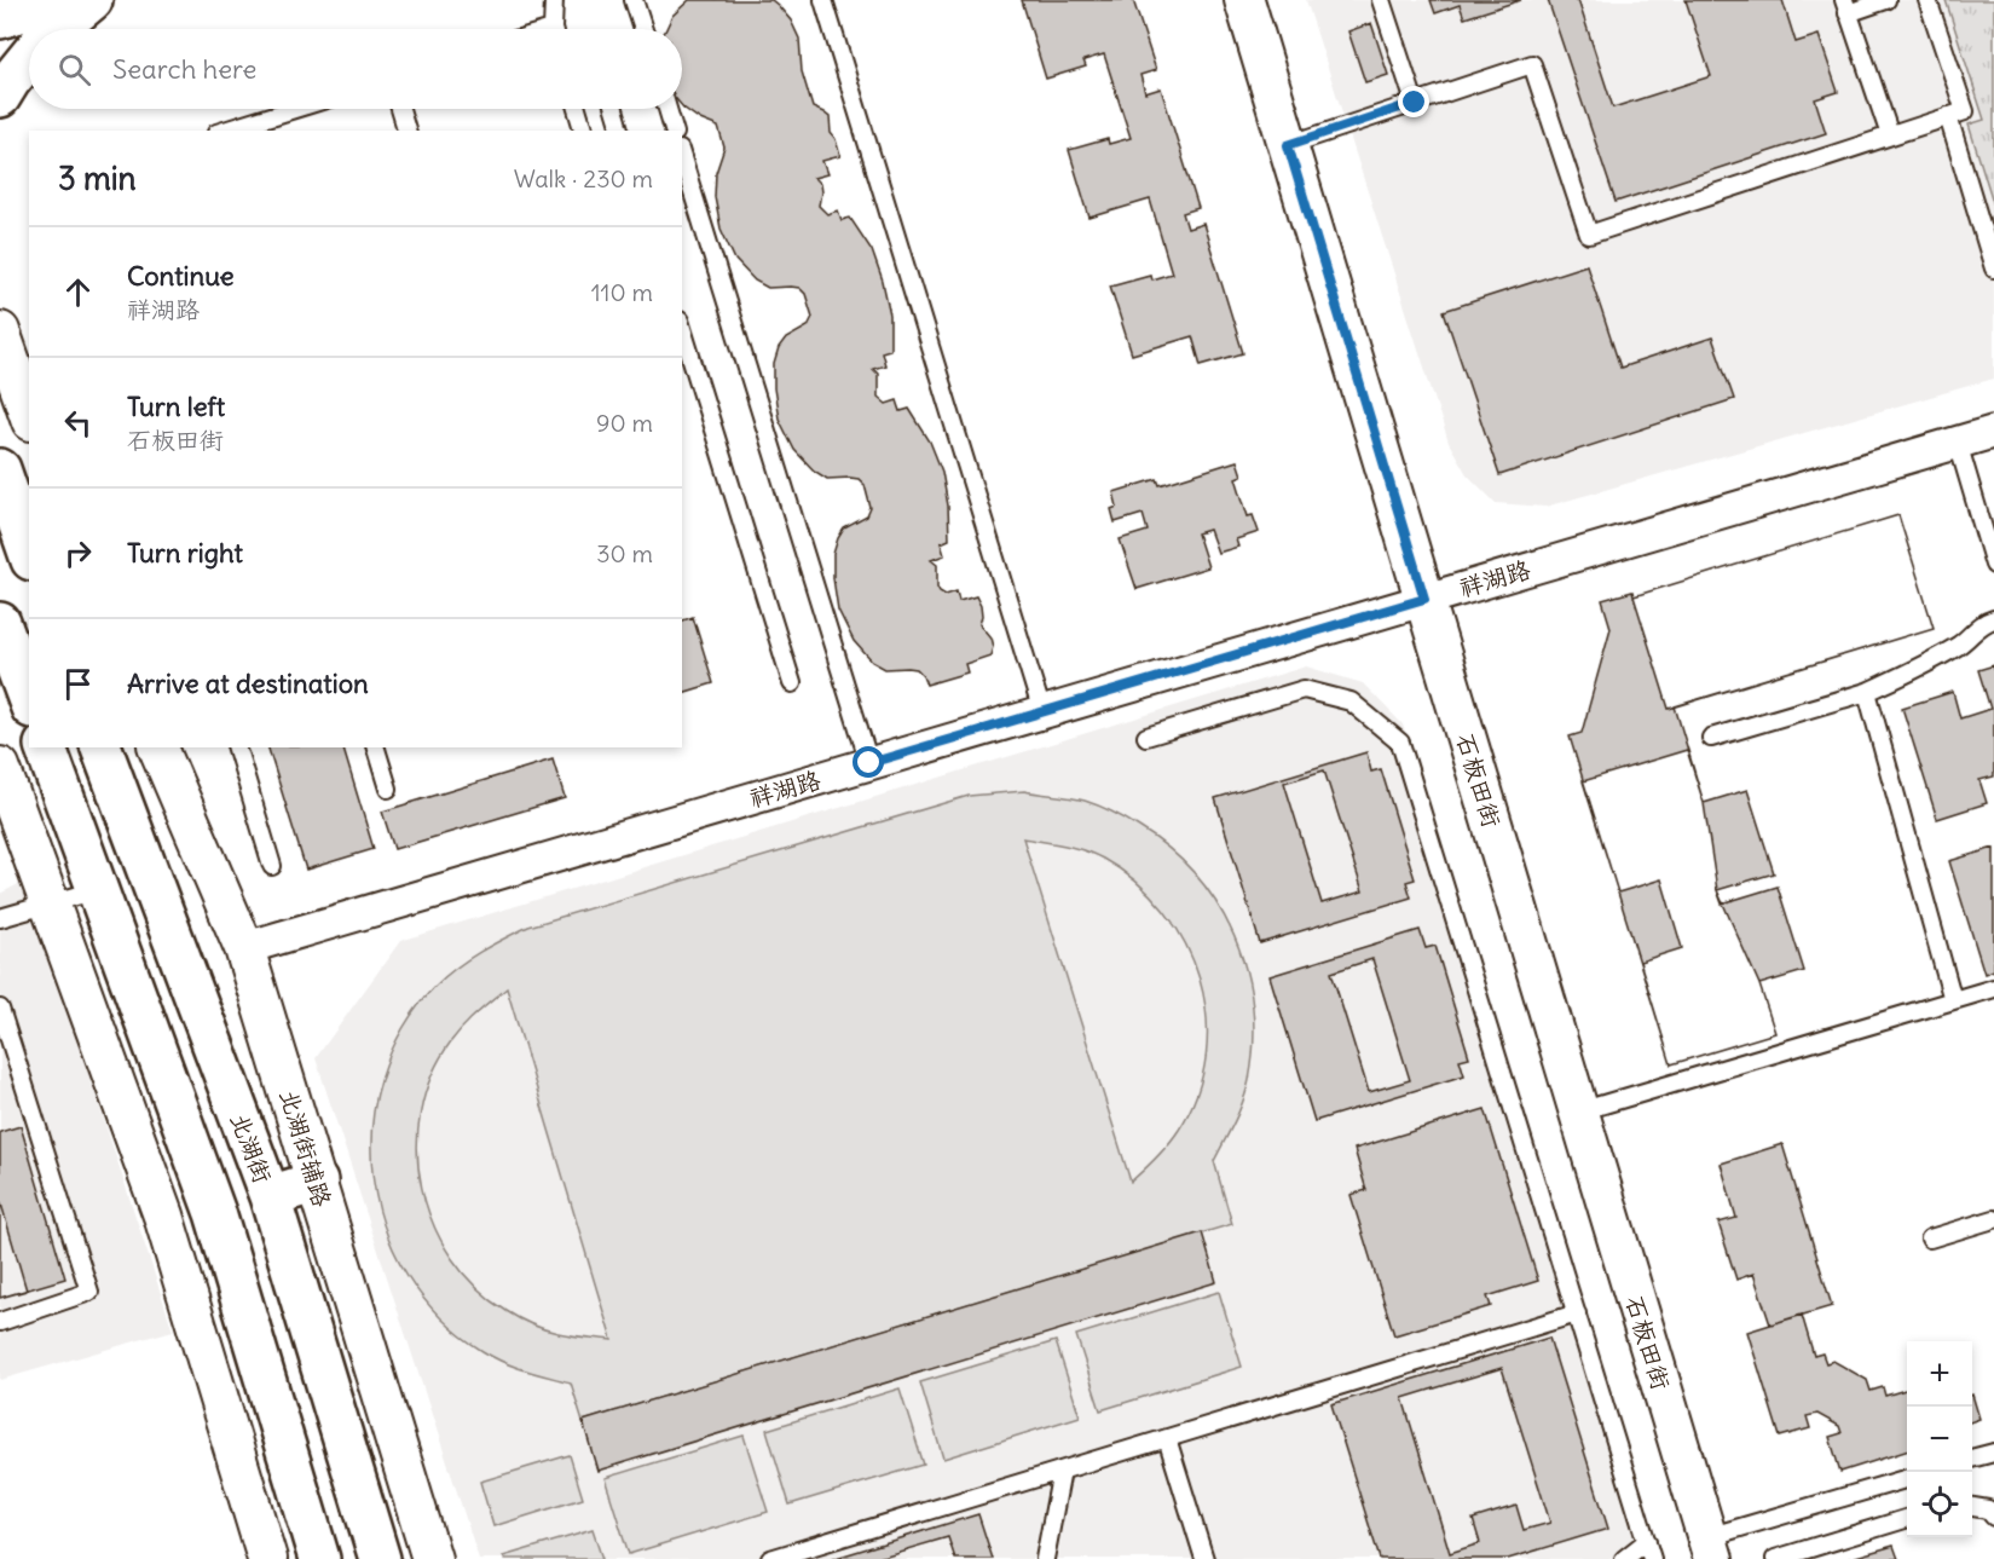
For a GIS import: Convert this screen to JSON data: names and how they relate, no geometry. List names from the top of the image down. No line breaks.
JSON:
{"streets":{"main road":["北湖街"],"street":["祥湖路","石板田街","北湖街辅路"]},"crossings":[["祥湖路","石板田街"],["祥湖路","北湖街辅路"]],"page":{"search":"Search here","heading":["3 min","Walk · 230 m"],"list":[["Continue","祥湖路","110 m"],["Turn left","石板田街","90 m"],["Turn right","30 m"],"Arrive at destination"],"map_buttons":["+","−"]}}
